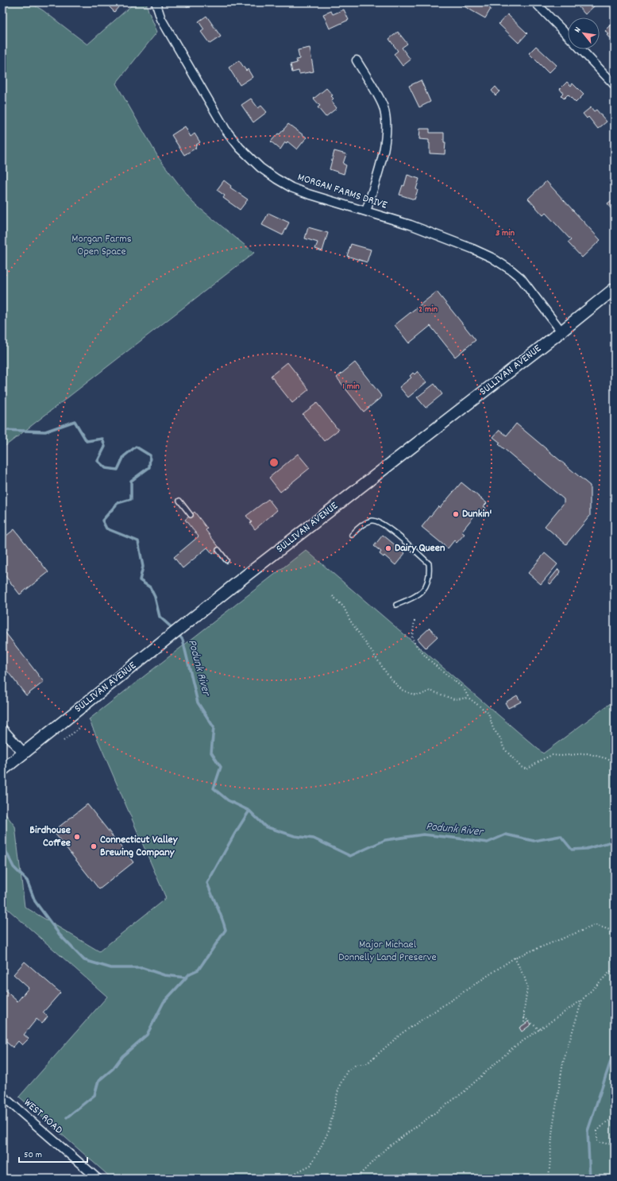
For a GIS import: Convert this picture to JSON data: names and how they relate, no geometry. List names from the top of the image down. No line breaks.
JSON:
{"streets":{"main road":["SULLIVAN AVENUE"],"street":["MORGAN FARMS DRIVE","WEST ROAD"]},"crossings":[["MORGAN FARMS DRIVE","SULLIVAN AVENUE"]],"water":["Podunk River"],"parks":["Morgan Farms Open Space","Major Michael Donnelly Land Preserve"],"places":["Dunkin'","Dairy Queen","Birdhouse Coffee","Connecticut Valley Brewing Company"],"scale_bar":"50 m","north":"top left","rings":["3 min","2 min","1 min"]}
